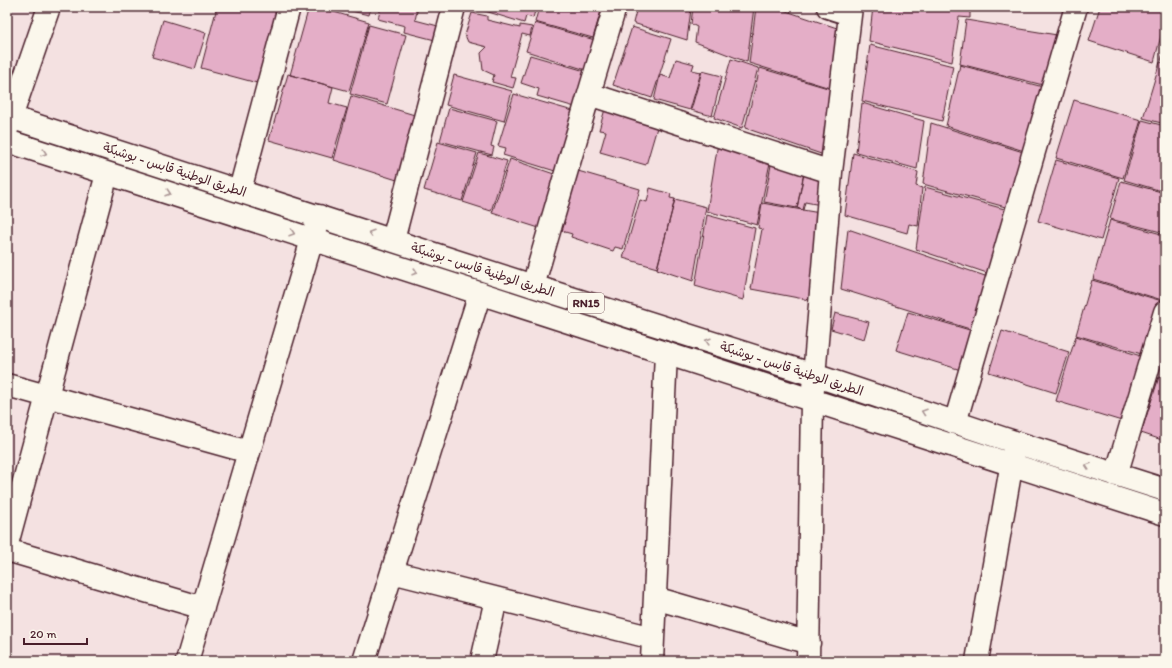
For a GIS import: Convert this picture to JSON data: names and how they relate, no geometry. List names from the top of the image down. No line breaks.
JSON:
{"streets":{"street":["الطريق الوطنية قابس - بوشبكة","RN15"]},"scale_bar":"20 m"}
